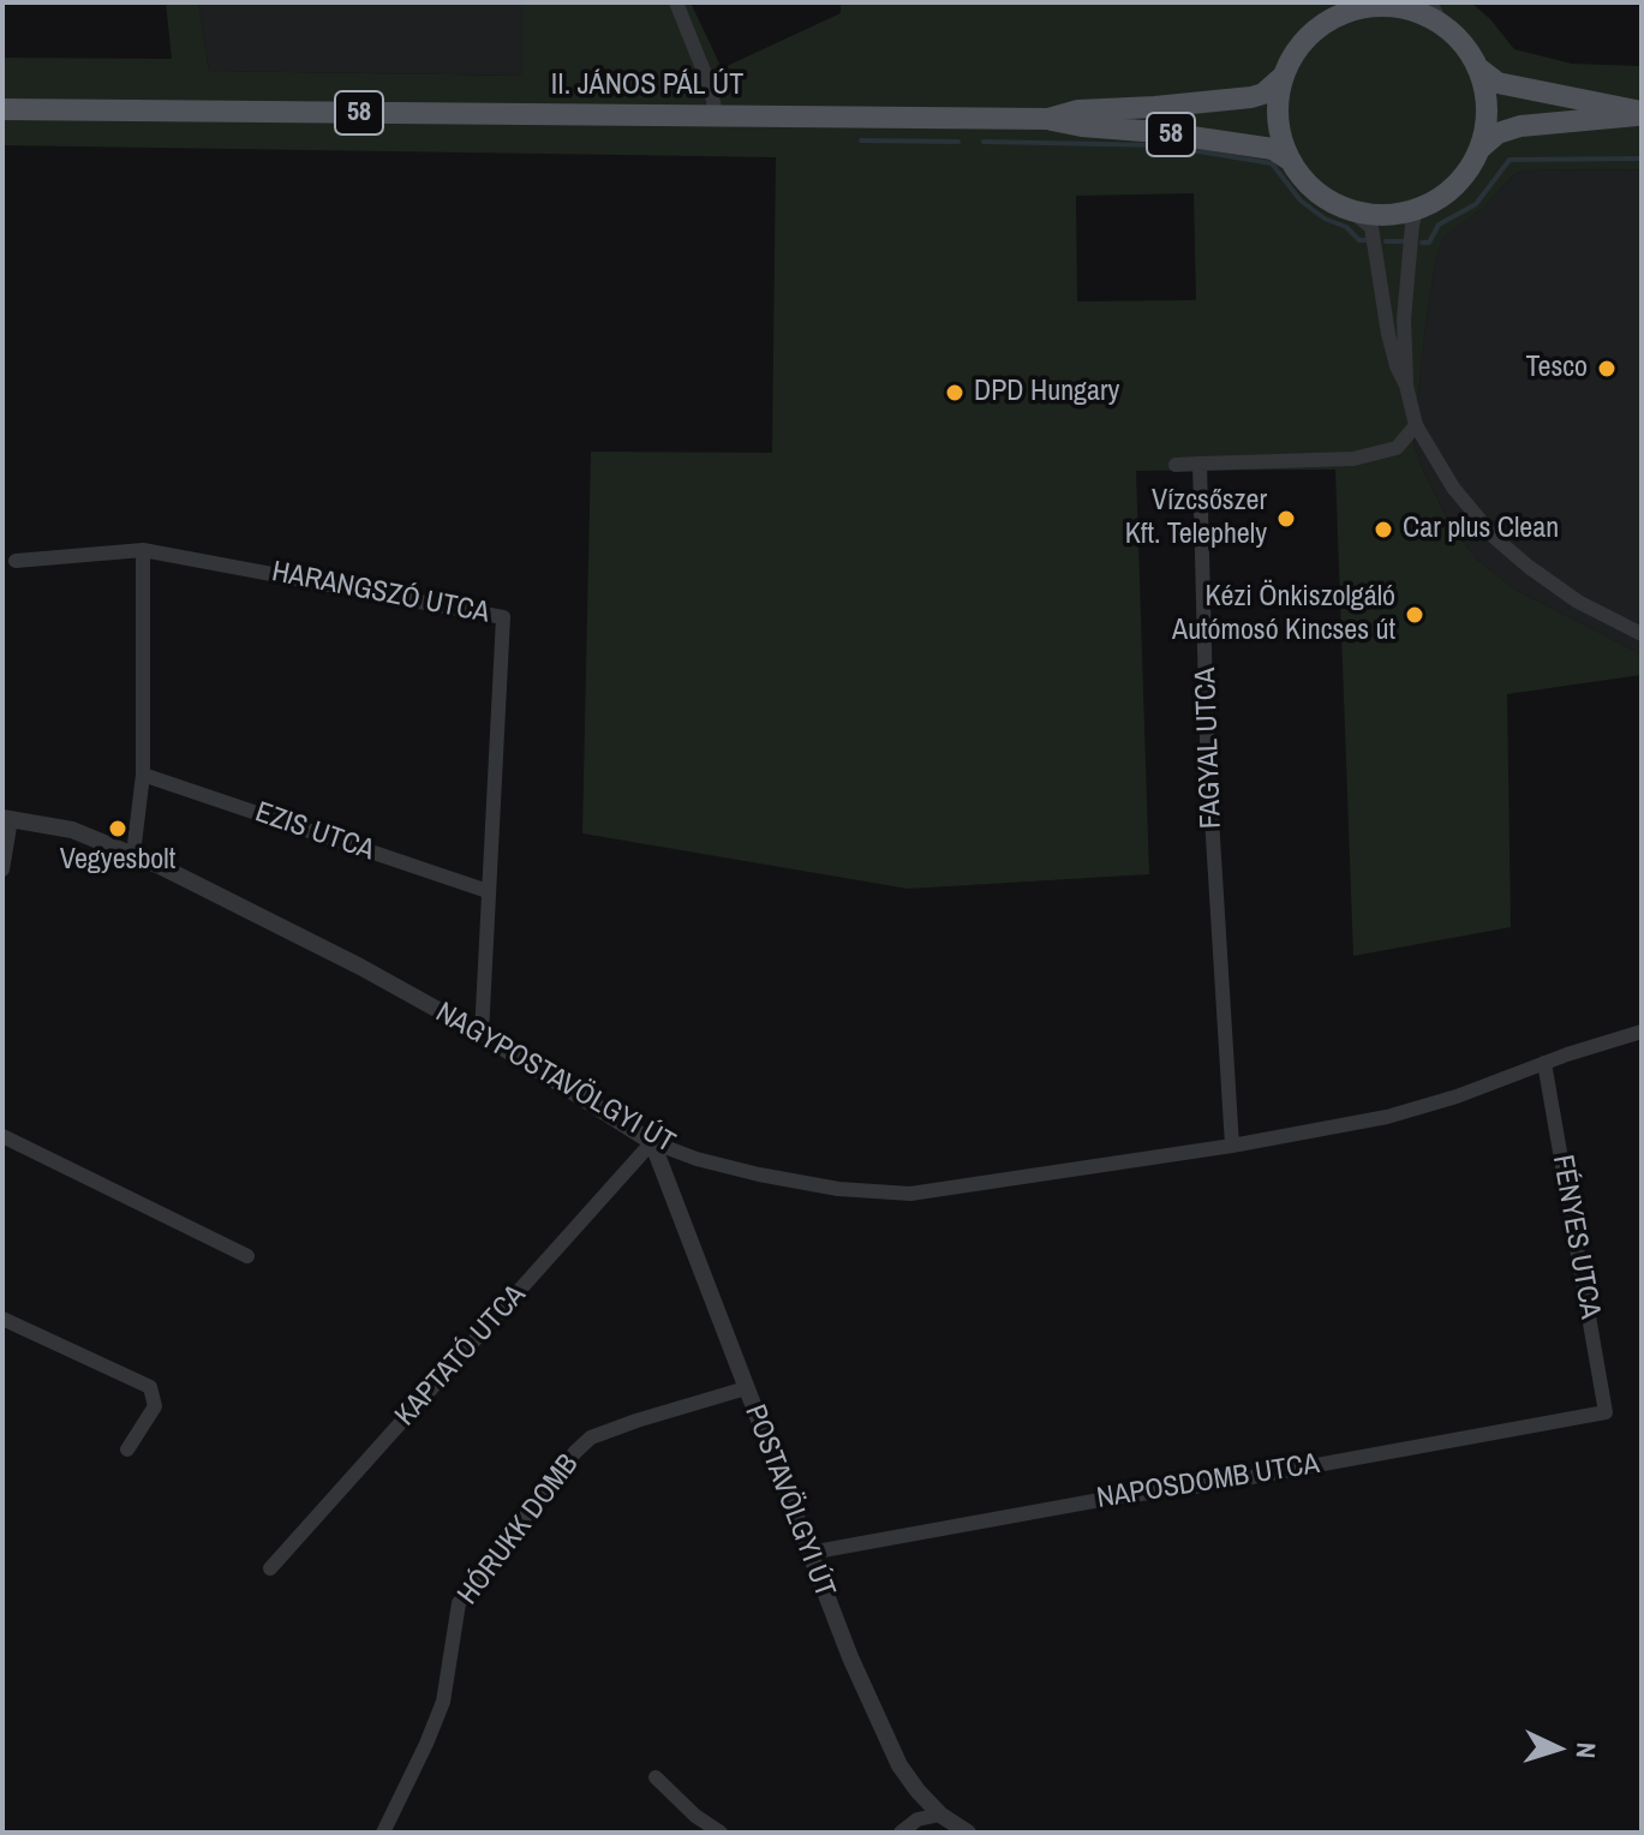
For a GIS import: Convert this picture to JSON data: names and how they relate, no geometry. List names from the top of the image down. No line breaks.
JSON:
{"streets":{"main road":["II. JÁNOS PÁL ÚT","58"],"street":["HARANGSZÓ UTCA","FAGYAL UTCA","EZIS UTCA","NAGYPOSTAVÖLGYI ÚT","FÉNYES UTCA","KAPTATÓ UTCA","NAPOSDOMB UTCA","POSTAVÖLGYI ÚT","HÓRUKK DOMB"]},"crossings":[["II. JÁNOS PÁL ÚT","58"],["HARANGSZÓ UTCA","EZIS UTCA"],["HARANGSZÓ UTCA","NAGYPOSTAVÖLGYI ÚT"],["FAGYAL UTCA","NAGYPOSTAVÖLGYI ÚT"],["NAGYPOSTAVÖLGYI ÚT","FÉNYES UTCA"],["NAGYPOSTAVÖLGYI ÚT","KAPTATÓ UTCA"],["NAGYPOSTAVÖLGYI ÚT","POSTAVÖLGYI ÚT"],["FÉNYES UTCA","NAPOSDOMB UTCA"],["KAPTATÓ UTCA","POSTAVÖLGYI ÚT"],["NAPOSDOMB UTCA","POSTAVÖLGYI ÚT"],["POSTAVÖLGYI ÚT","HÓRUKK DOMB"]],"places":["Tesco","DPD Hungary","Vízcsőszer Kft. Telephely","Car plus Clean","Kézi Önkiszolgáló Autómosó Kincses út","Vegyesbolt"],"north":"right"}
